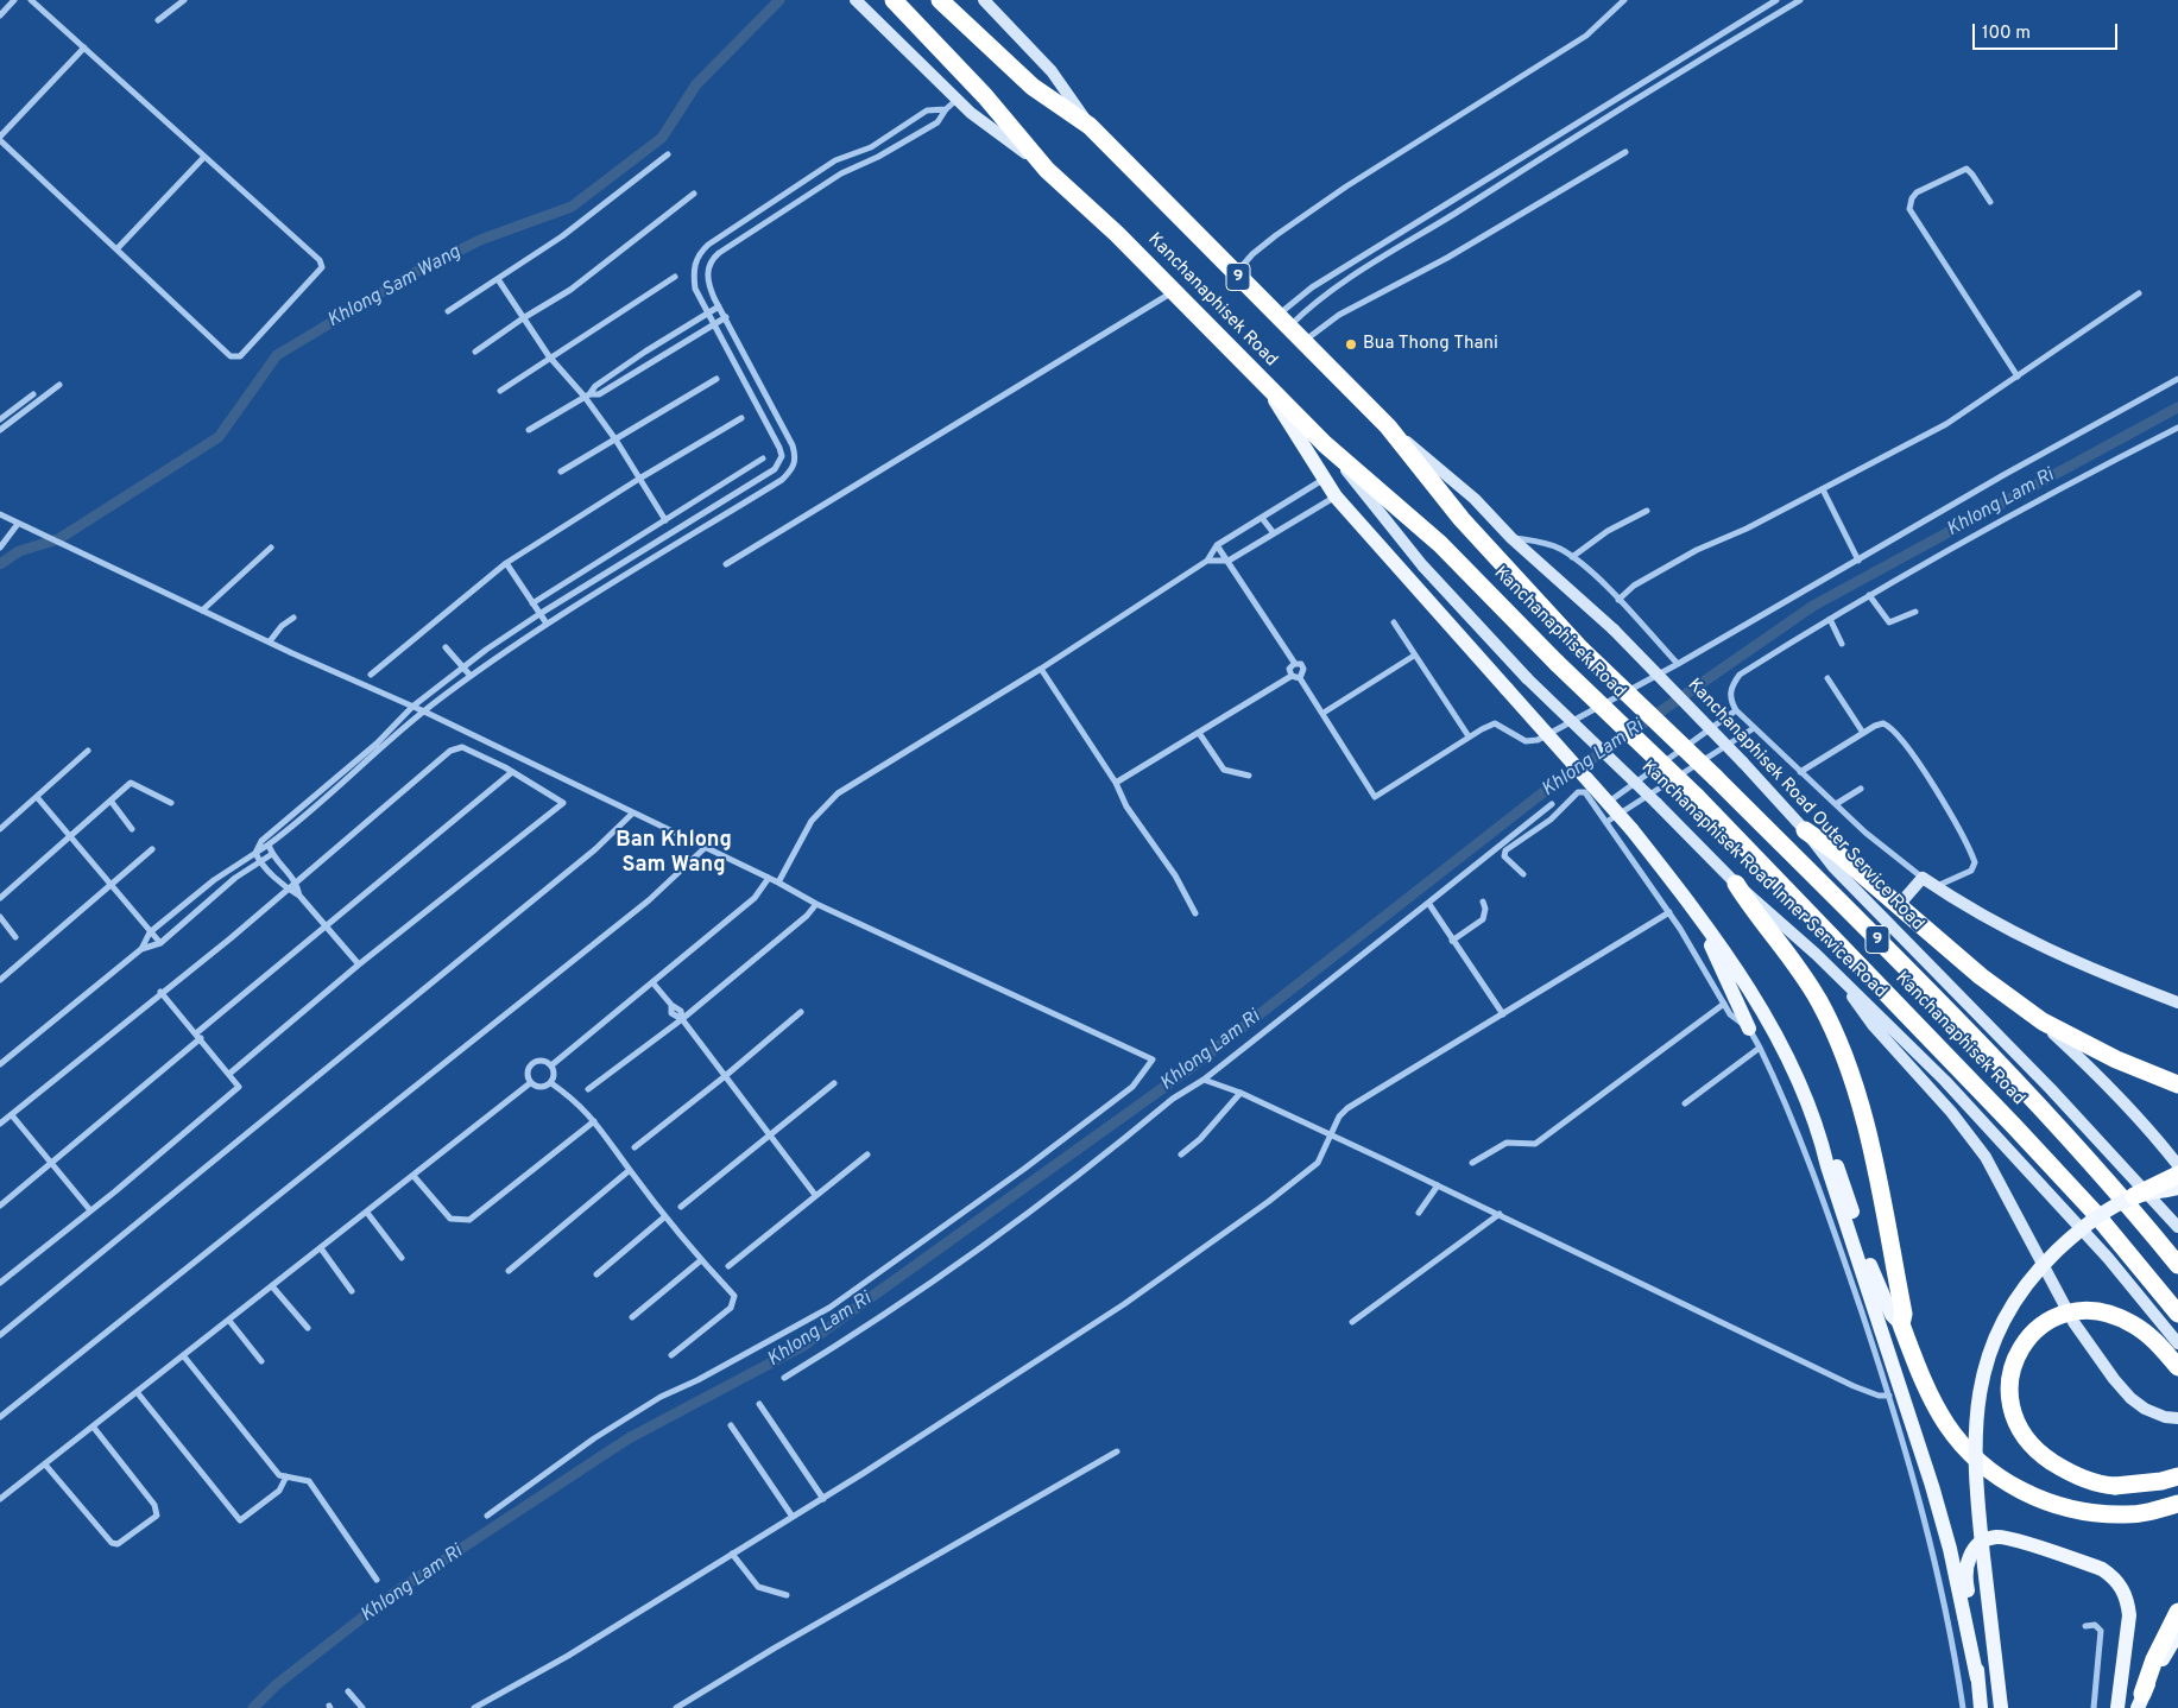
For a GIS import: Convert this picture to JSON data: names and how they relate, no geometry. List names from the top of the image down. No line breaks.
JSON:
{"streets":{"highway":["9","Kanchanaphisek Road"],"main road":["Kanchanaphisek Road Outer Service Road","Kanchanaphisek Road Inner Service Road"]},"crossings":[["Kanchanaphisek Road","Kanchanaphisek Road Outer Service Road"],["Kanchanaphisek Road","Kanchanaphisek Road Inner Service Road"]],"districts":["Ban Khlong Sam Wang"],"water":["Khlong Sam Wang","Khlong Lam Ri"],"places":["Bua Thong Thani"],"scale_bar":"100 m"}
